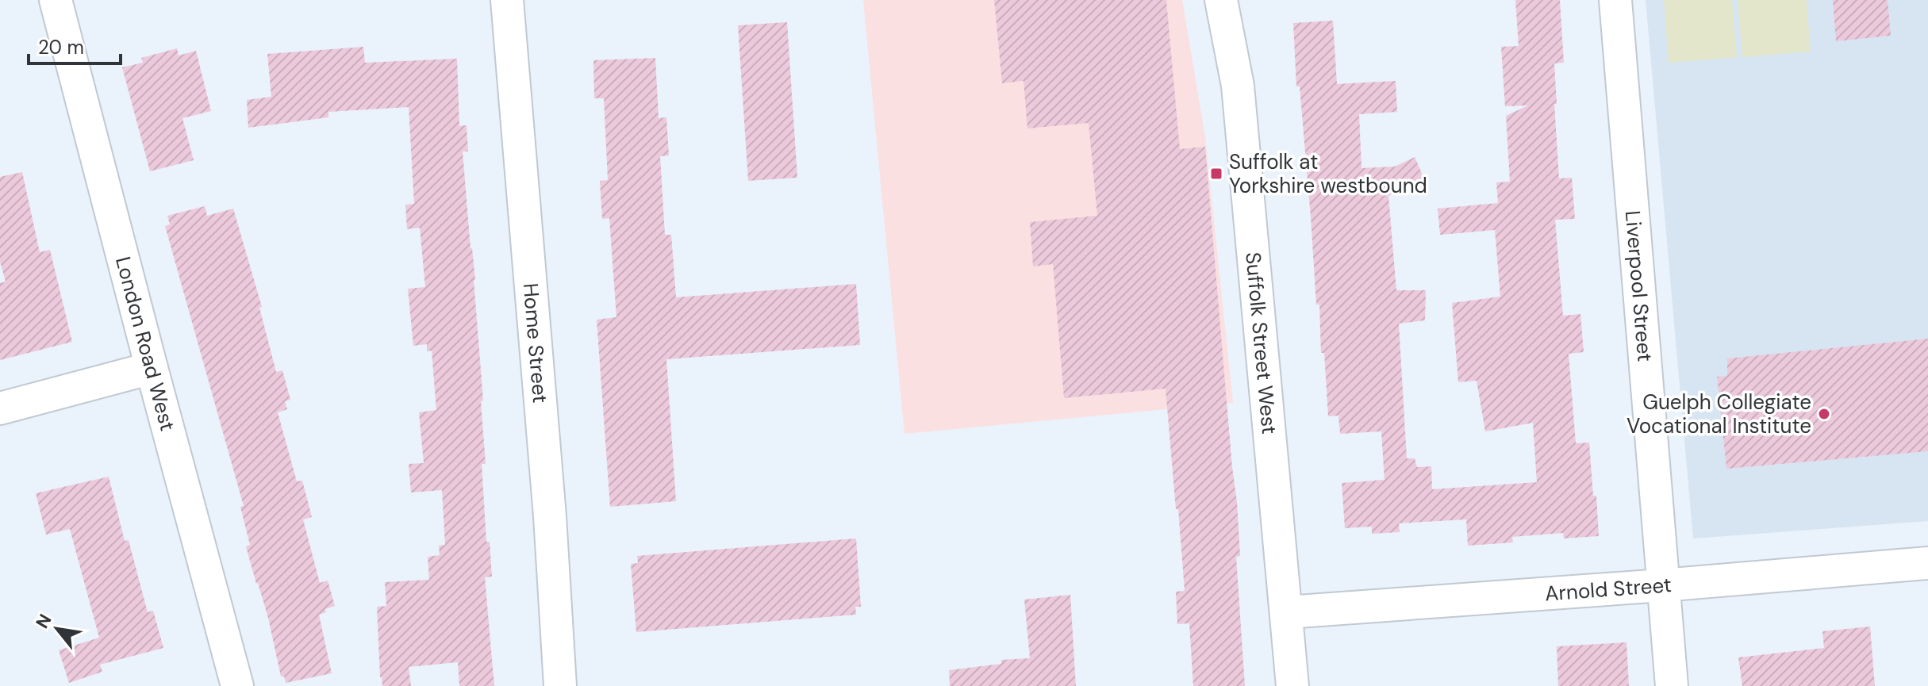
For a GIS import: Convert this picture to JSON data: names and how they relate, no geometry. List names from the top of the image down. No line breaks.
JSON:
{"streets":{"street":["Liverpool Street","Home Street","Suffolk Street West","London Road West","Arnold Street"]},"crossings":[["Liverpool Street","Arnold Street"],["Suffolk Street West","Arnold Street"]],"places":{"transit":["Suffolk at Yorkshire westbound"],"other":["Guelph Collegiate Vocational Institute"]},"scale_bar":"20 m","north":"top left"}
